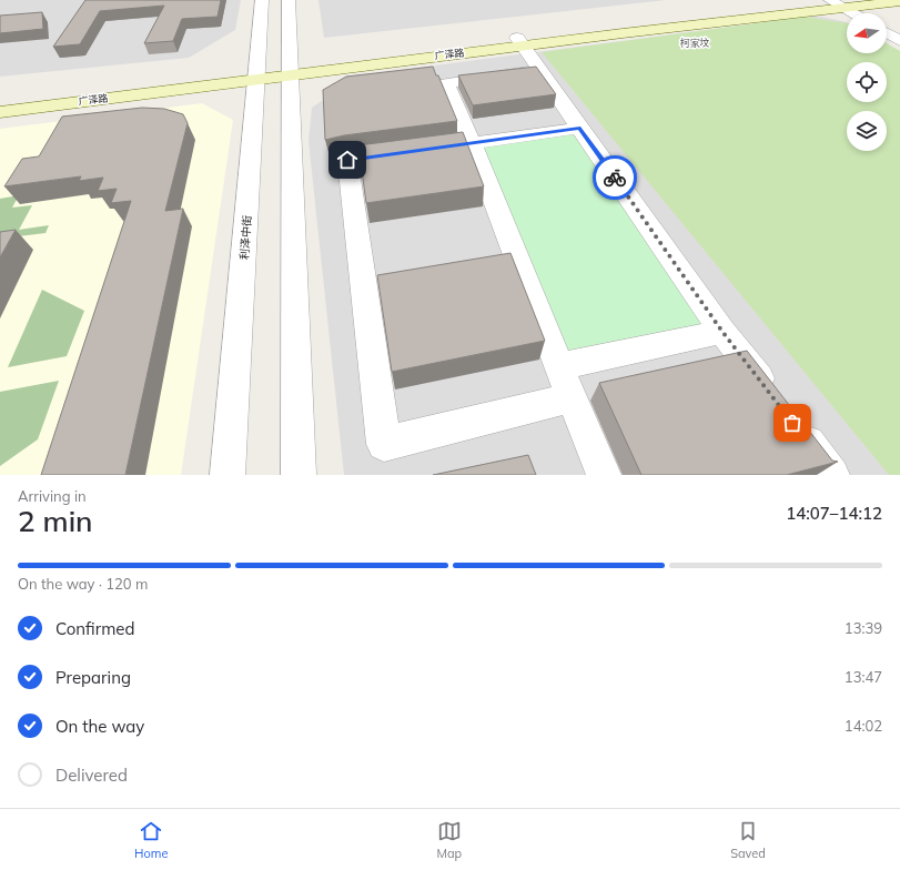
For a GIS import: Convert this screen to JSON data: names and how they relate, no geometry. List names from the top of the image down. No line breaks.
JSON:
{"streets":{"main road":["广泽路"],"street":["利泽中街"]},"crossings":[["广泽路","利泽中街"]],"districts":["柯家坟"],"north":"left","page":{"heading":["2 min","Arriving in","14:07–14:12"],"bar":"On the way · 120 m","list":[["Confirmed","13:39"],["Preparing","13:47"],["On the way","14:02"],"Delivered"],"tabs":["Home","Map","Saved"]}}
